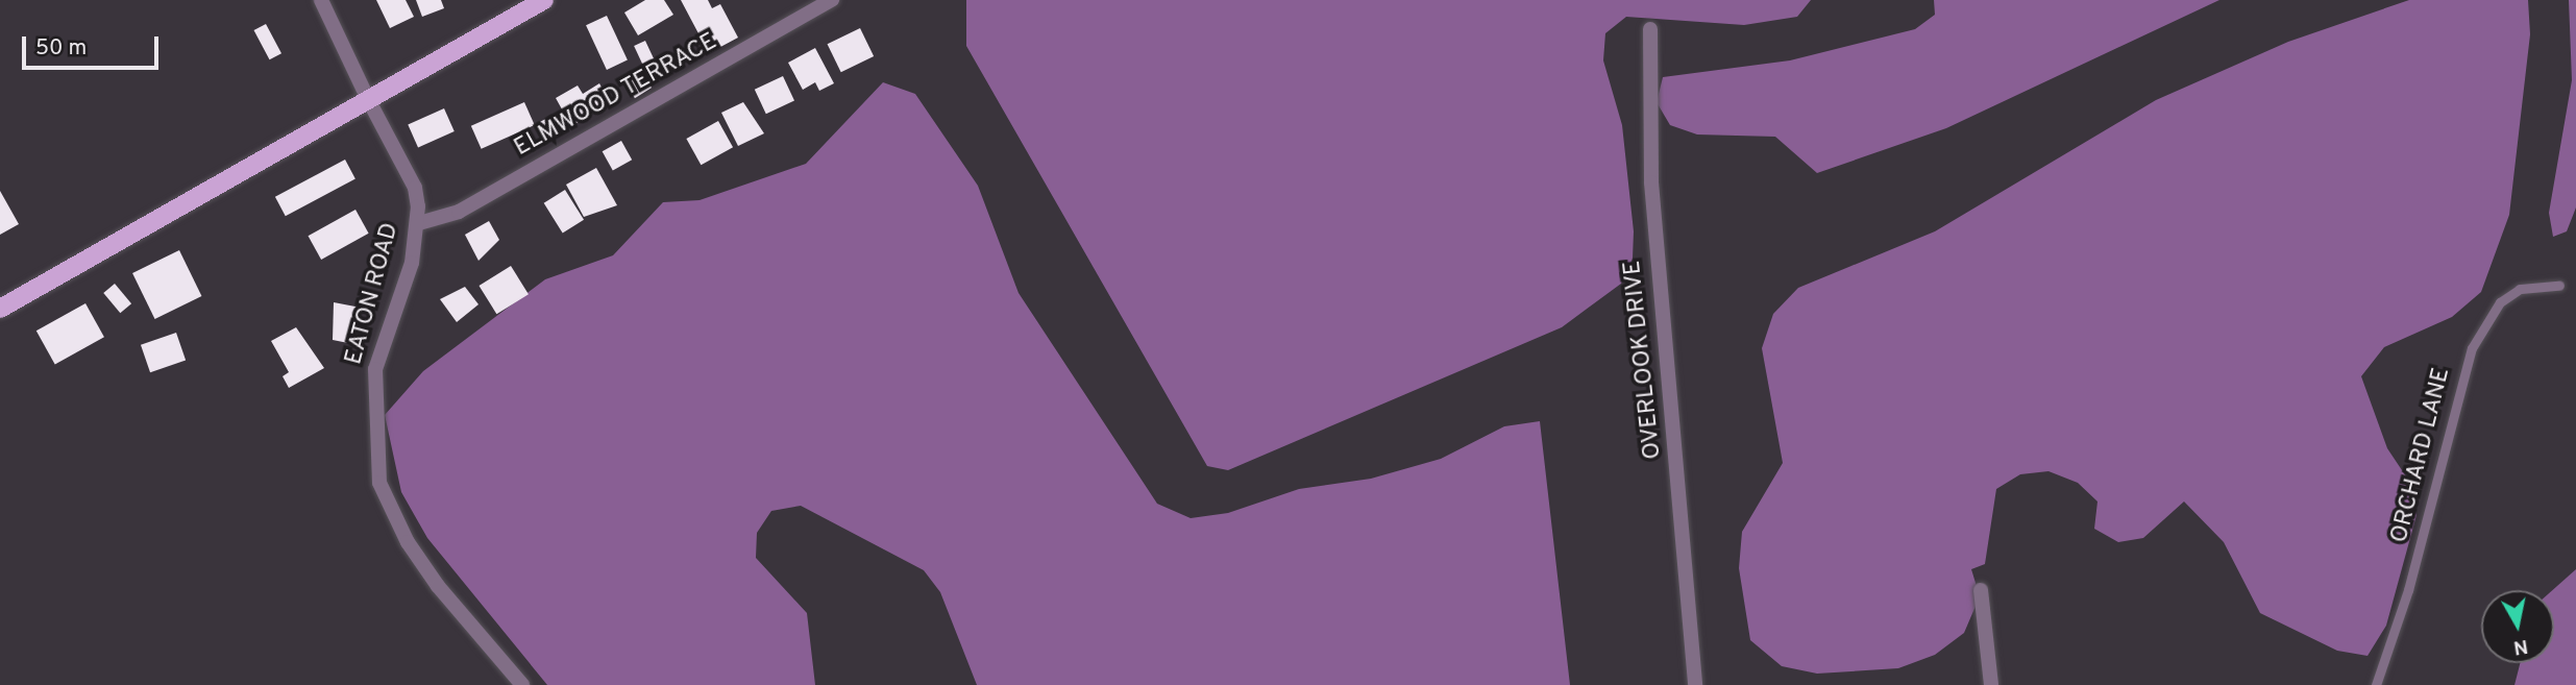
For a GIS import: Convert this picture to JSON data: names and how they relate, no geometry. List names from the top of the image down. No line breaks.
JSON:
{"streets":{"street":["ELMWOOD TERRACE","EATON ROAD","OVERLOOK DRIVE"],"lane":["ORCHARD LANE"]},"crossings":[["ELMWOOD TERRACE","EATON ROAD"]],"scale_bar":"50 m","north":"bottom"}
